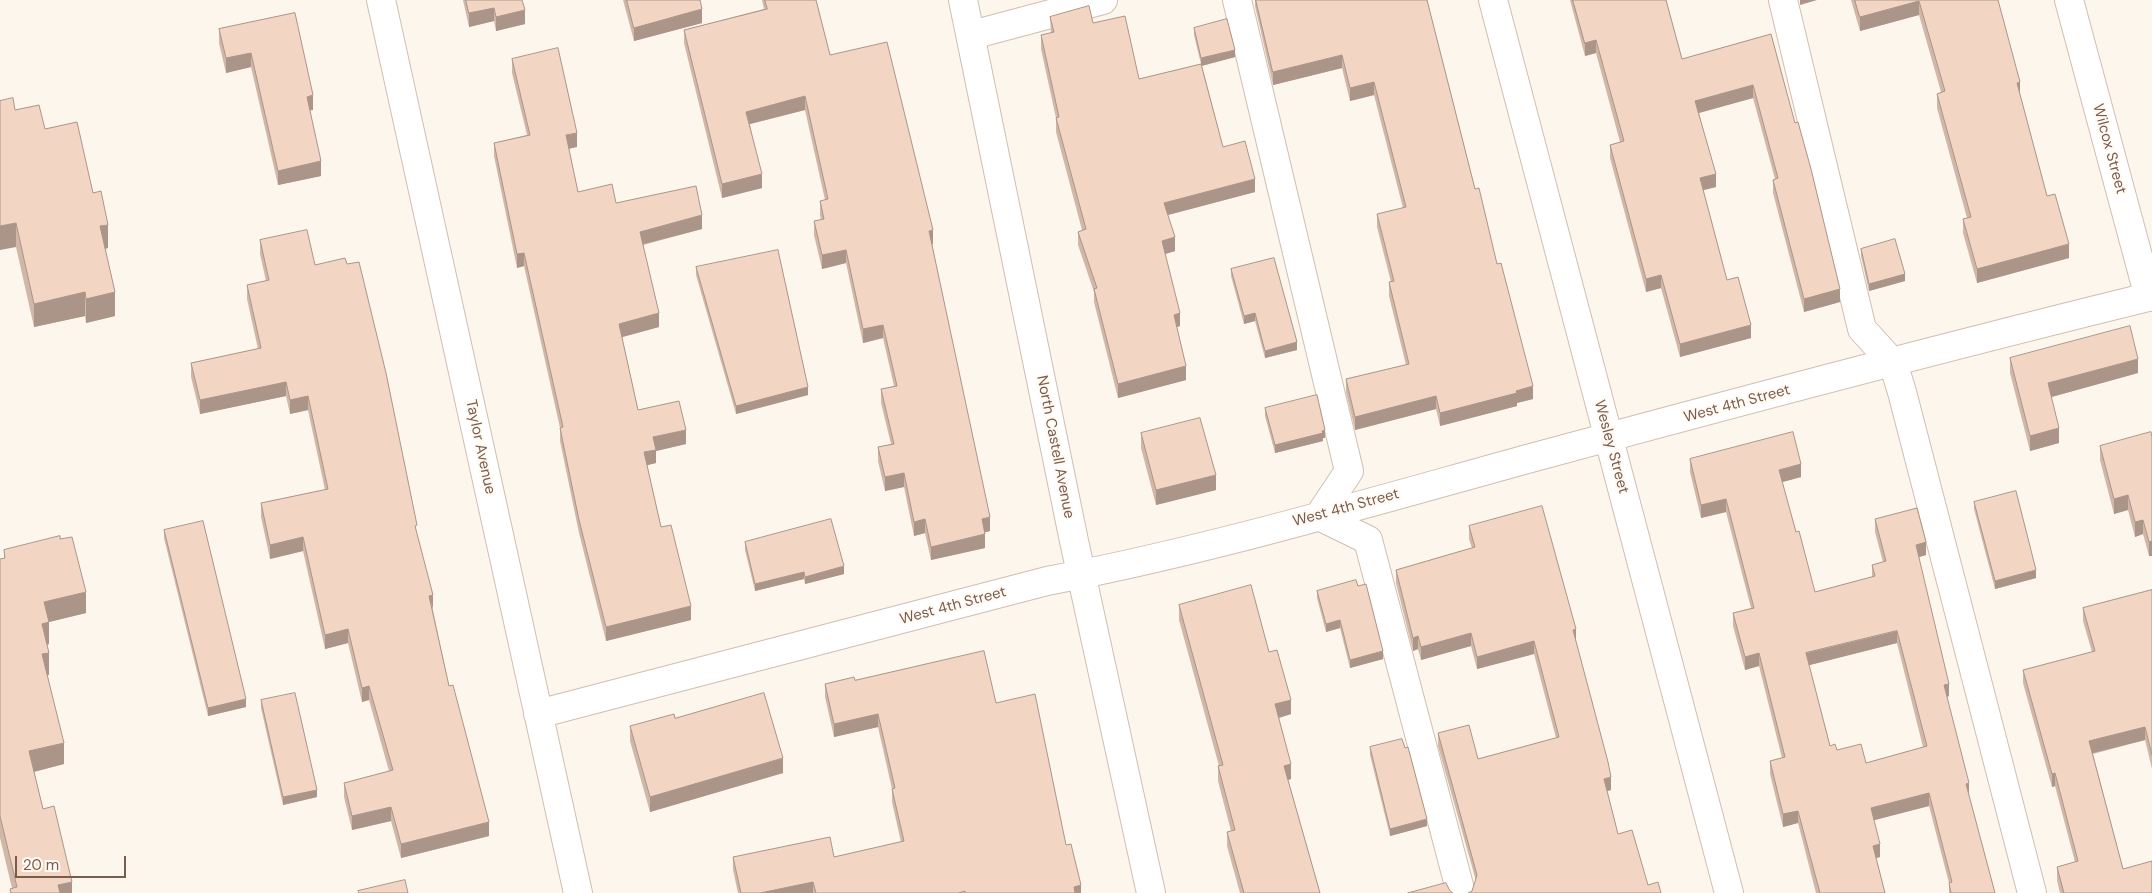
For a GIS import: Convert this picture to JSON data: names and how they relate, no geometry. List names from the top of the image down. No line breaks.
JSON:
{"streets":{"street":["Wilcox Street","West 4th Street","Taylor Avenue","North Castell Avenue","Wesley Street"]},"crossings":[["Wilcox Street","West 4th Street"],["West 4th Street","Taylor Avenue"],["West 4th Street","North Castell Avenue"],["West 4th Street","Wesley Street"]],"scale_bar":"20 m"}
